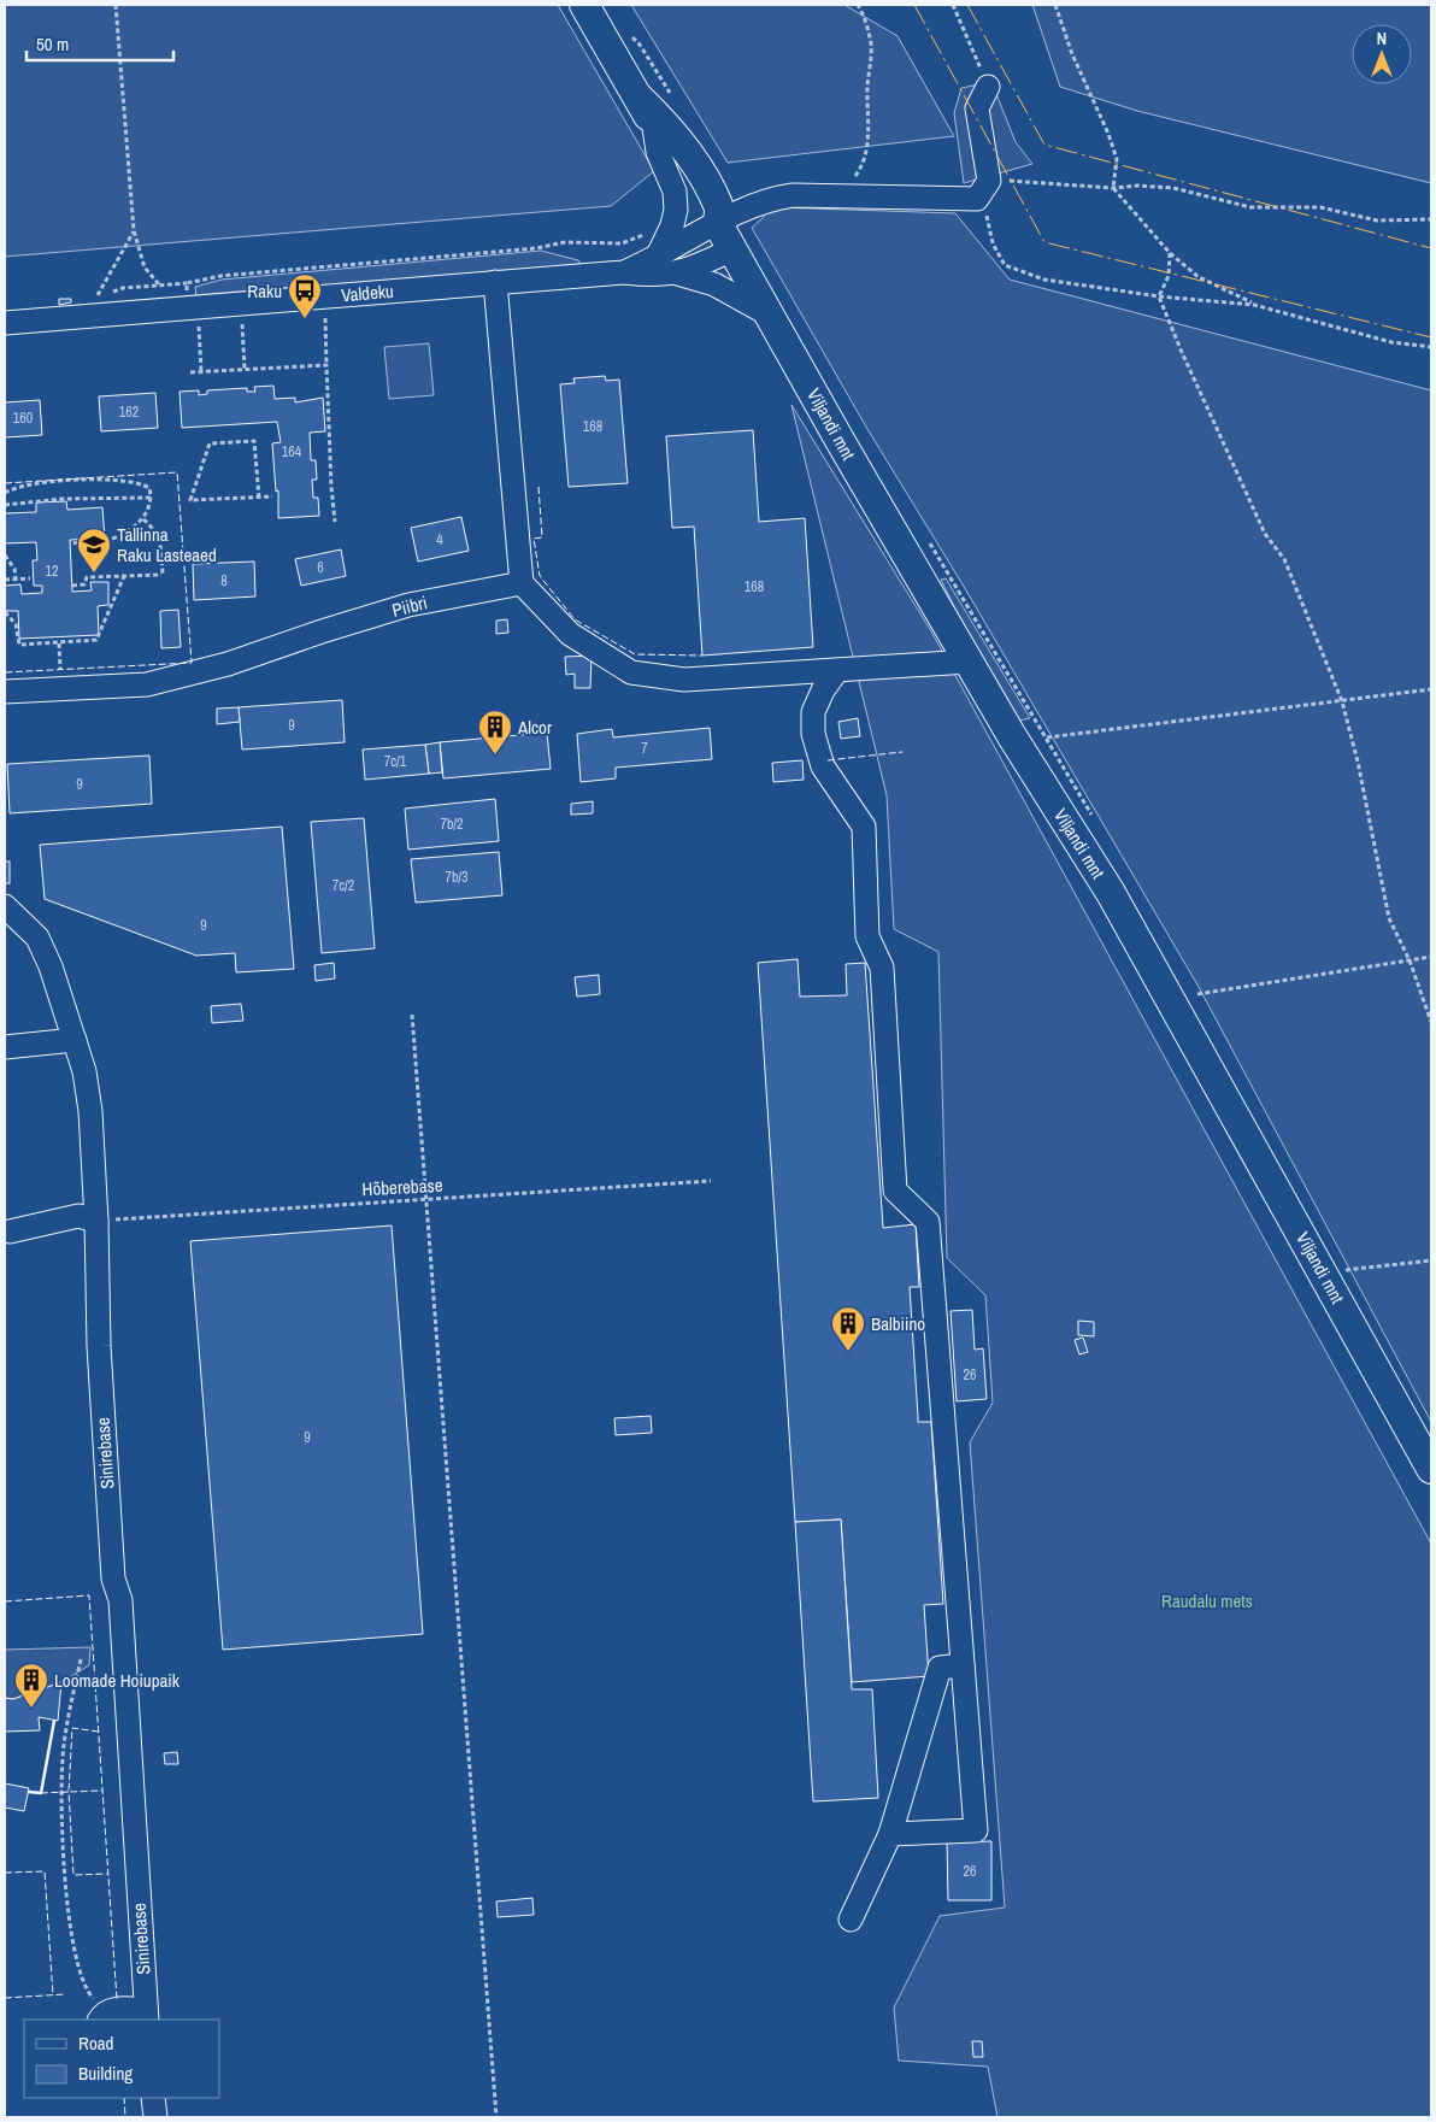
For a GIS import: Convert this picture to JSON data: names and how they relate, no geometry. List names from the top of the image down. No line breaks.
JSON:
{"streets":{"main road":["Viljandi mnt"],"street":["Valdeku","Piibri","Sinirebase"],"path":["Hõberebase"]},"crossings":[["Valdeku","Viljandi mnt"],["Hõberebase","Sinirebase"]],"parks":["Raudalu mets"],"places":{"bus stop":["Raku"],"school or university":["Tallinna Raku Lasteaed"],"building":["Alcor","Balbiino","Loomade Hoiupaik"]},"house_numbers":["162","160","168","164","4","6","12","8","168","9","7","7c/1","9","7b/2","7b/3","7c/2","9","26","9","26"],"legend":["Road","Building"],"scale_bar":"50 m","north":"top"}
